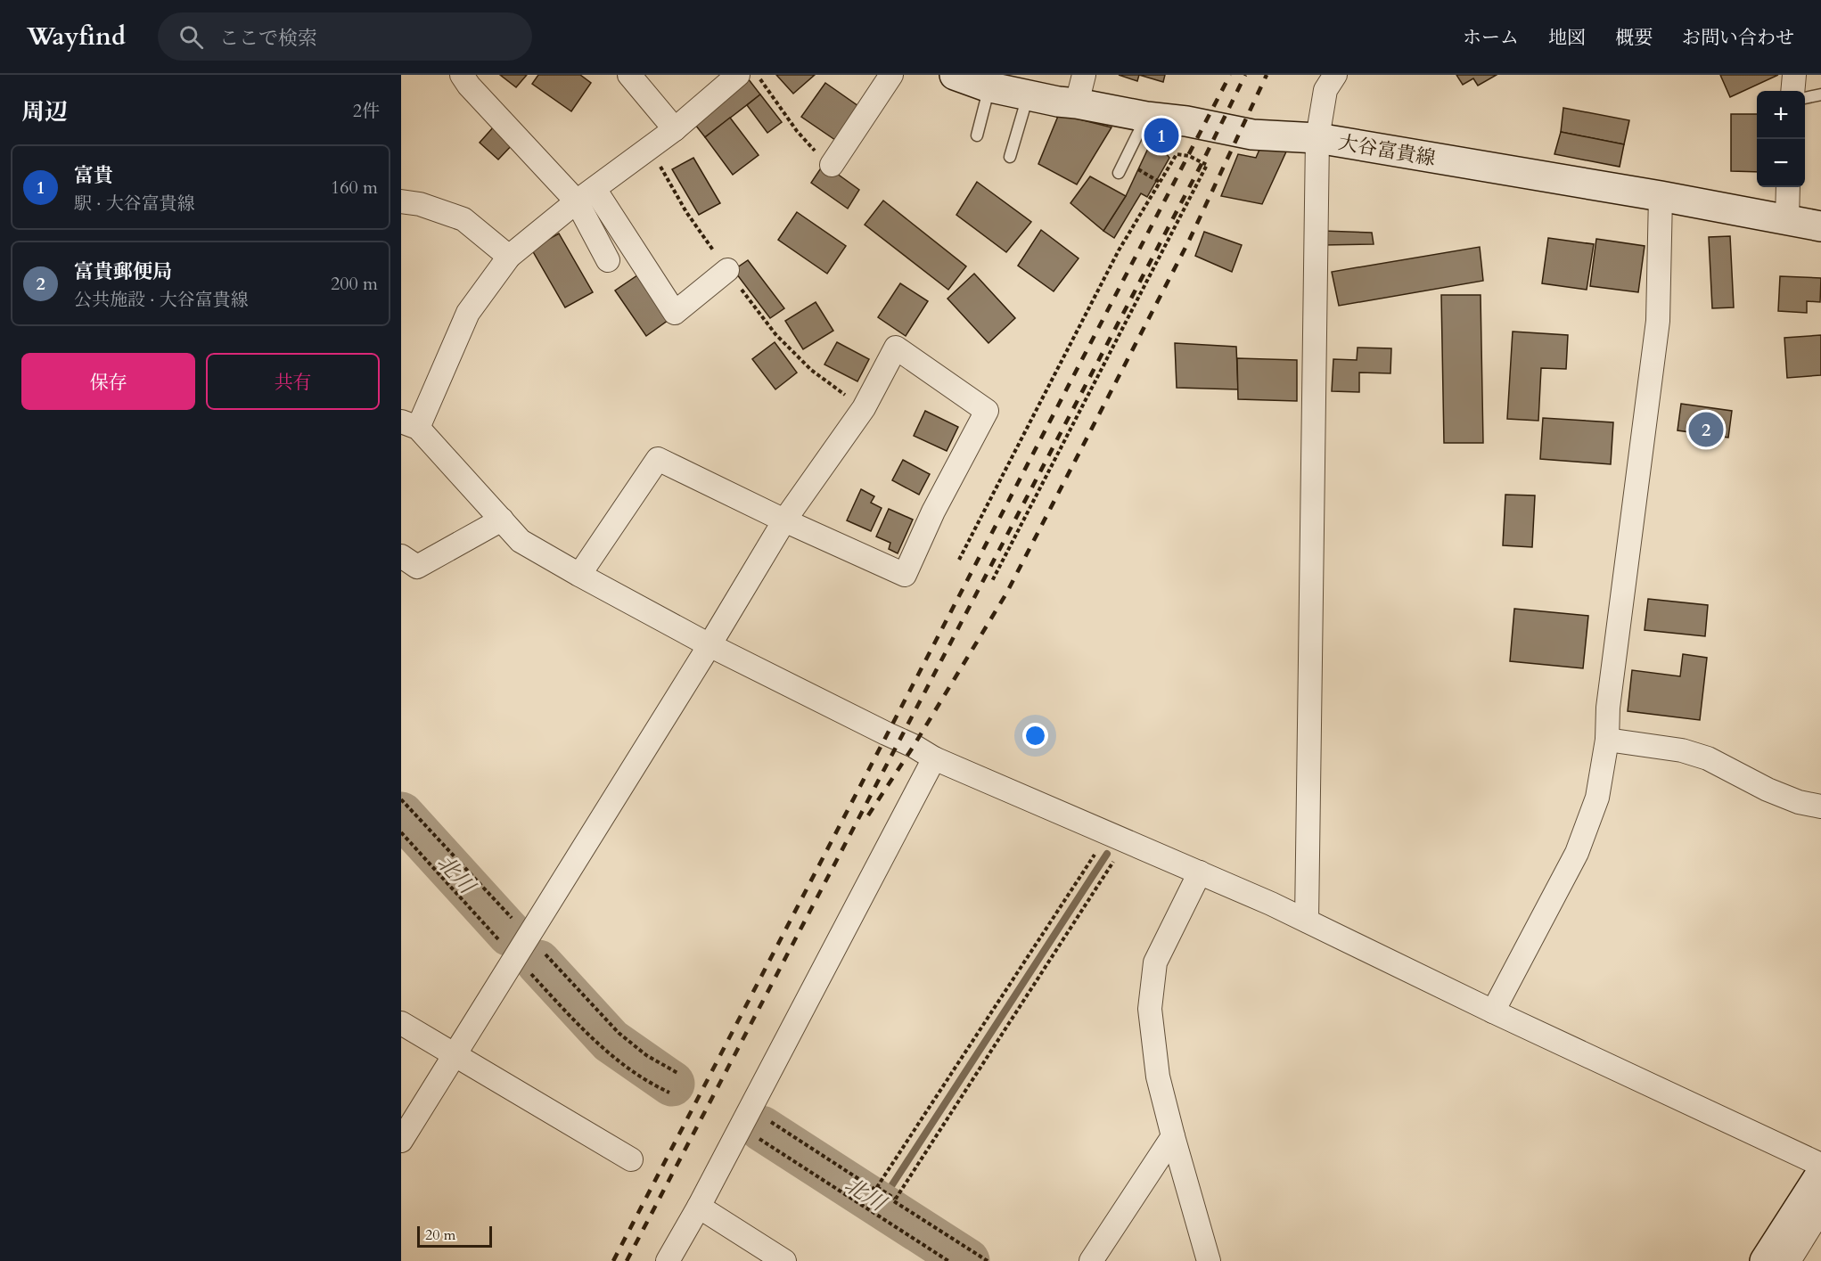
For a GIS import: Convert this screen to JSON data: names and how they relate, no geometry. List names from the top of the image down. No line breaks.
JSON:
{"streets":{"main road":["大谷富貴線"]},"water":["北川"],"scale_bar":"20 m","page":{"header":"Wayfind","search":"ここで検索","nav":["ホーム","地図","概要","お問い合わせ"],"heading":["周辺","2件"],"map_buttons":["+","−"],"pins":["1","2"],"list":[{"mark":"1","name":"富貴","note":"駅 · 大谷富貴線","value":"160 m"},{"mark":"2","name":"富貴郵便局","note":"公共施設 · 大谷富貴線","value":"200 m"}],"buttons":["保存","共有"],"scale":"20 m"}}
